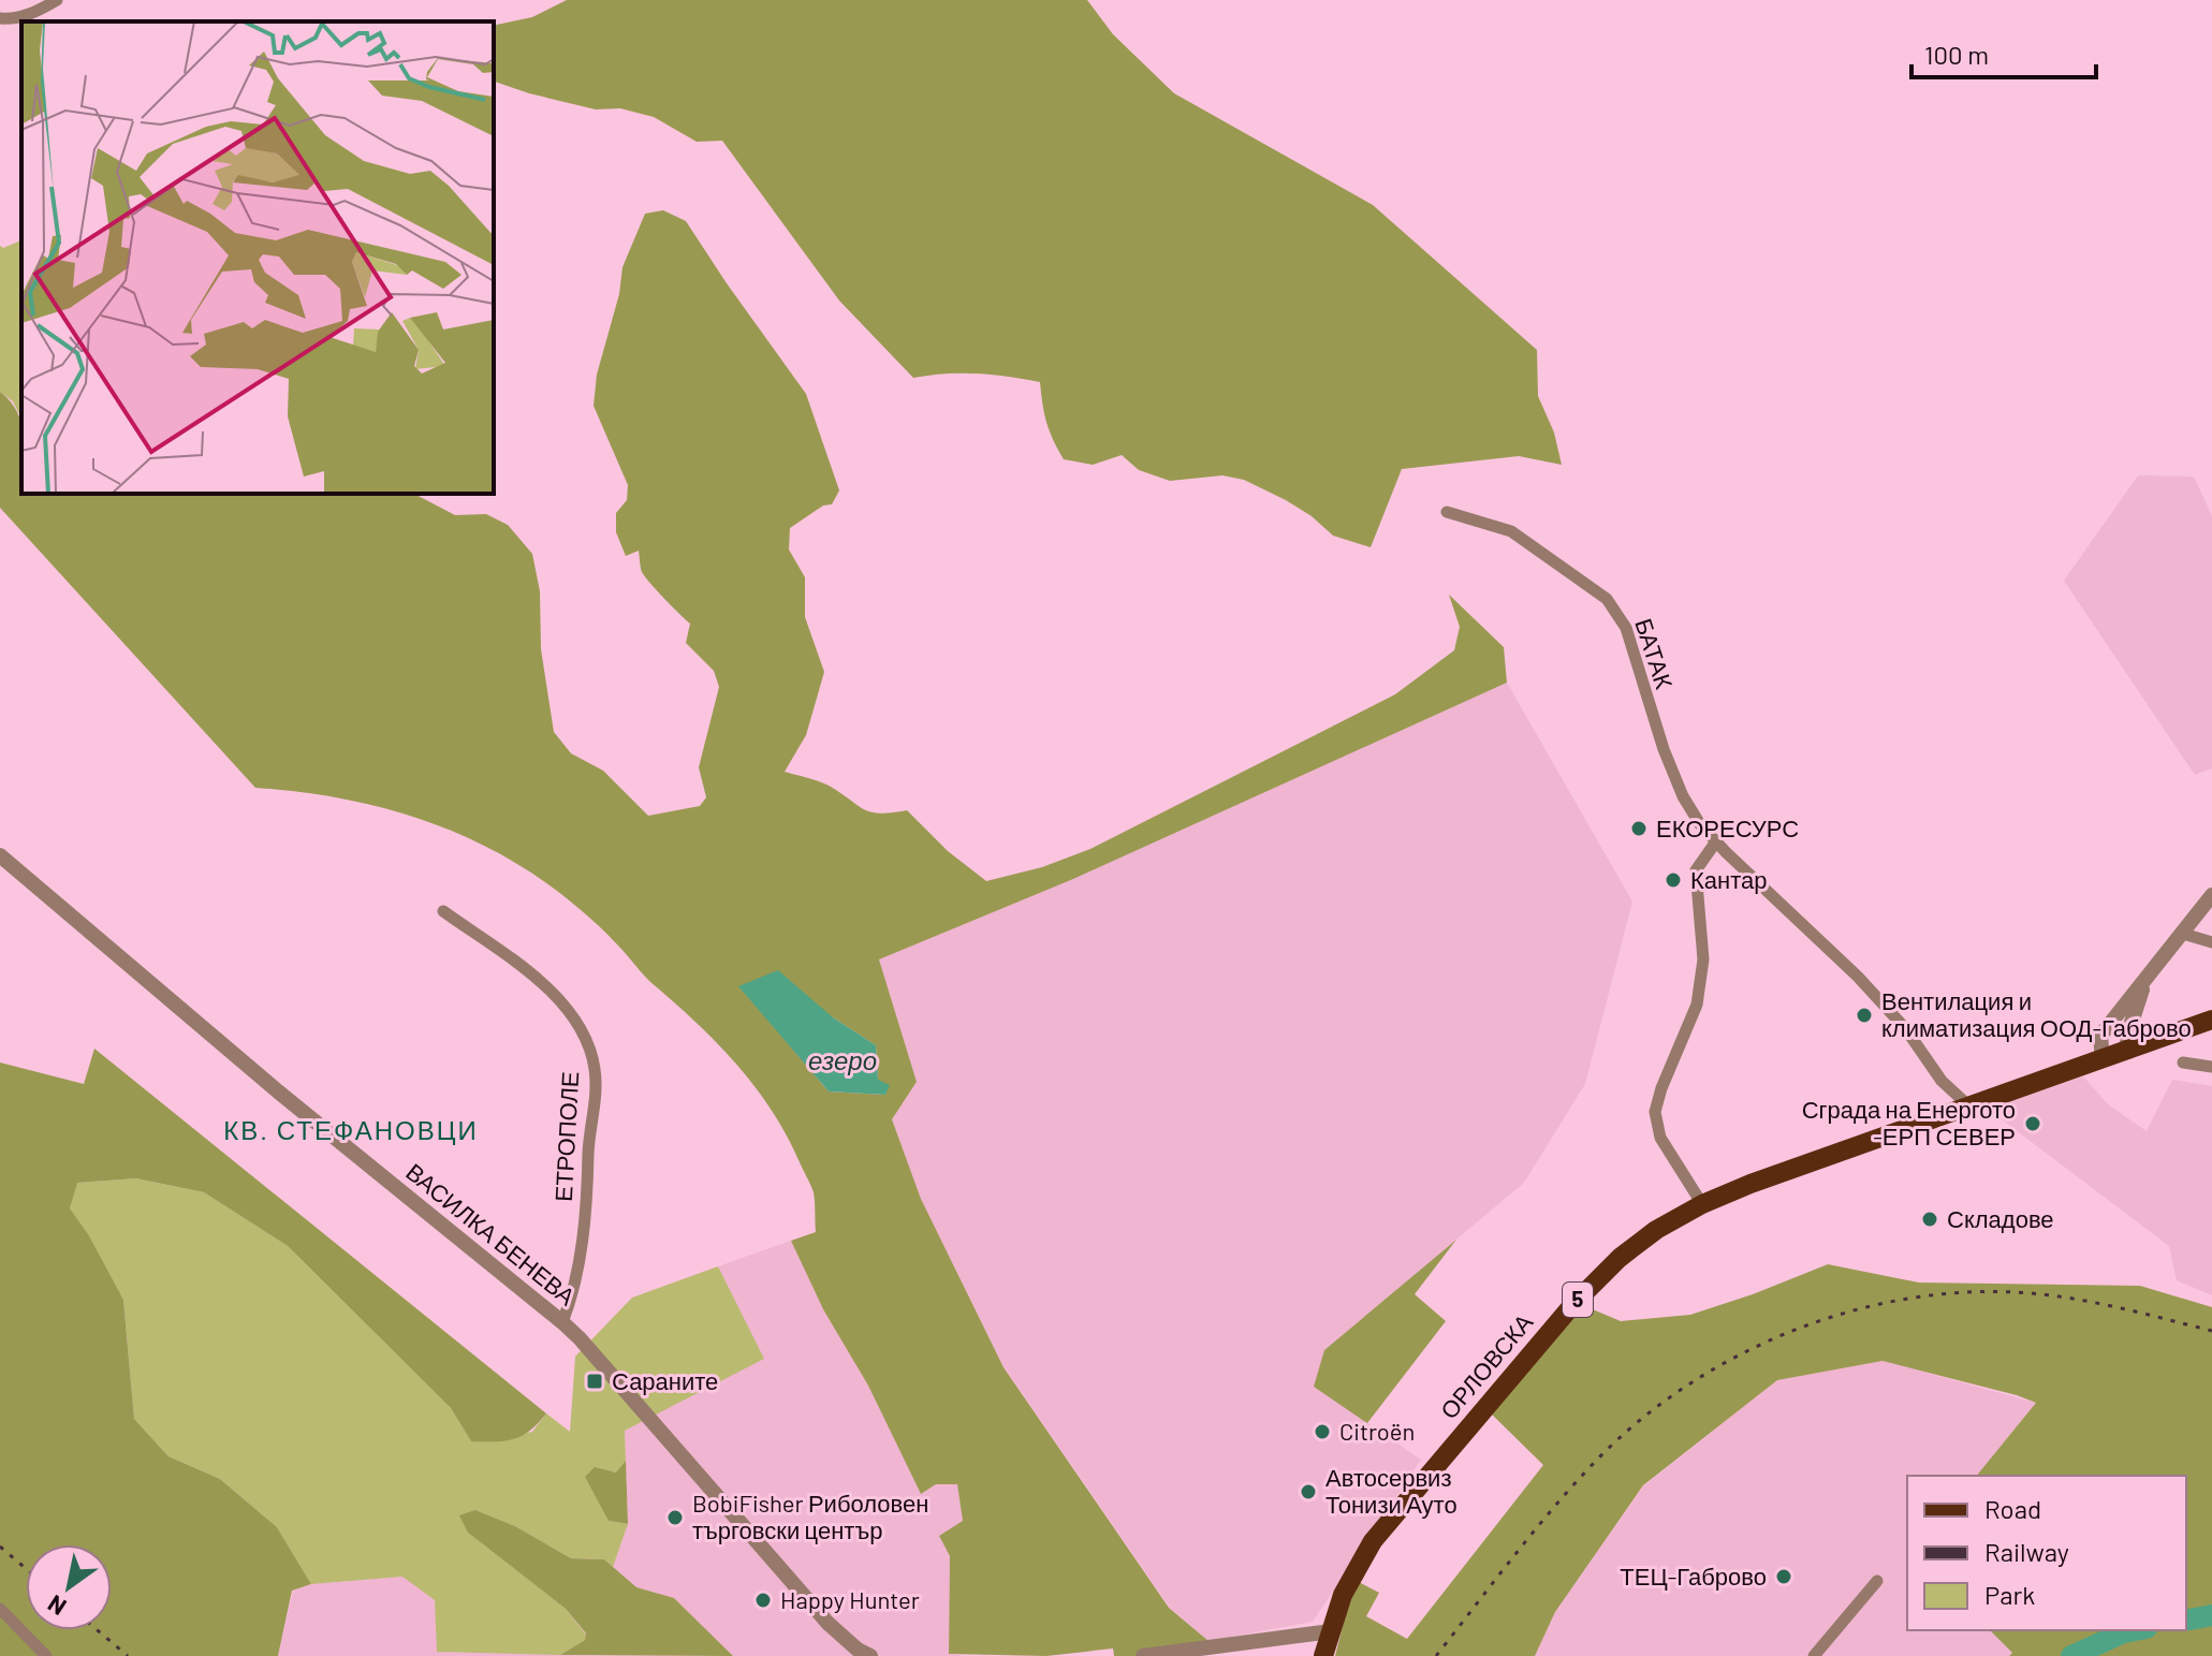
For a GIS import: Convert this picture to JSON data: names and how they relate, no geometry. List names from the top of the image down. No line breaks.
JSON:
{"streets":{"main road":["5","ОРЛОВСКА"],"street":["БАТАК","ЕТРОПОЛЕ","ВАСИЛКА БЕНЕВА"]},"crossings":[["БАТАК","ОРЛОВСКА"],["ЕТРОПОЛЕ","ВАСИЛКА БЕНЕВА"],["5","ОРЛОВСКА"]],"districts":["КВ. СТЕФАНОВЦИ"],"water":["езеро"],"places":{"other":["ЕКОРЕСУРС","Кантар","Вентилация и климатизация ООД-Габрово","Сграда на Енергото -ЕРП СЕВЕР","Складове","Citroën","Автосервиз Тонизи Ауто","BobiFisher Риболовен търговски център","ТЕЦ-Габрово","Happy Hunter"],"transit":["Сараните"]},"legend":["Road","Railway","Park"],"scale_bar":"100 m","north":"bottom left"}
